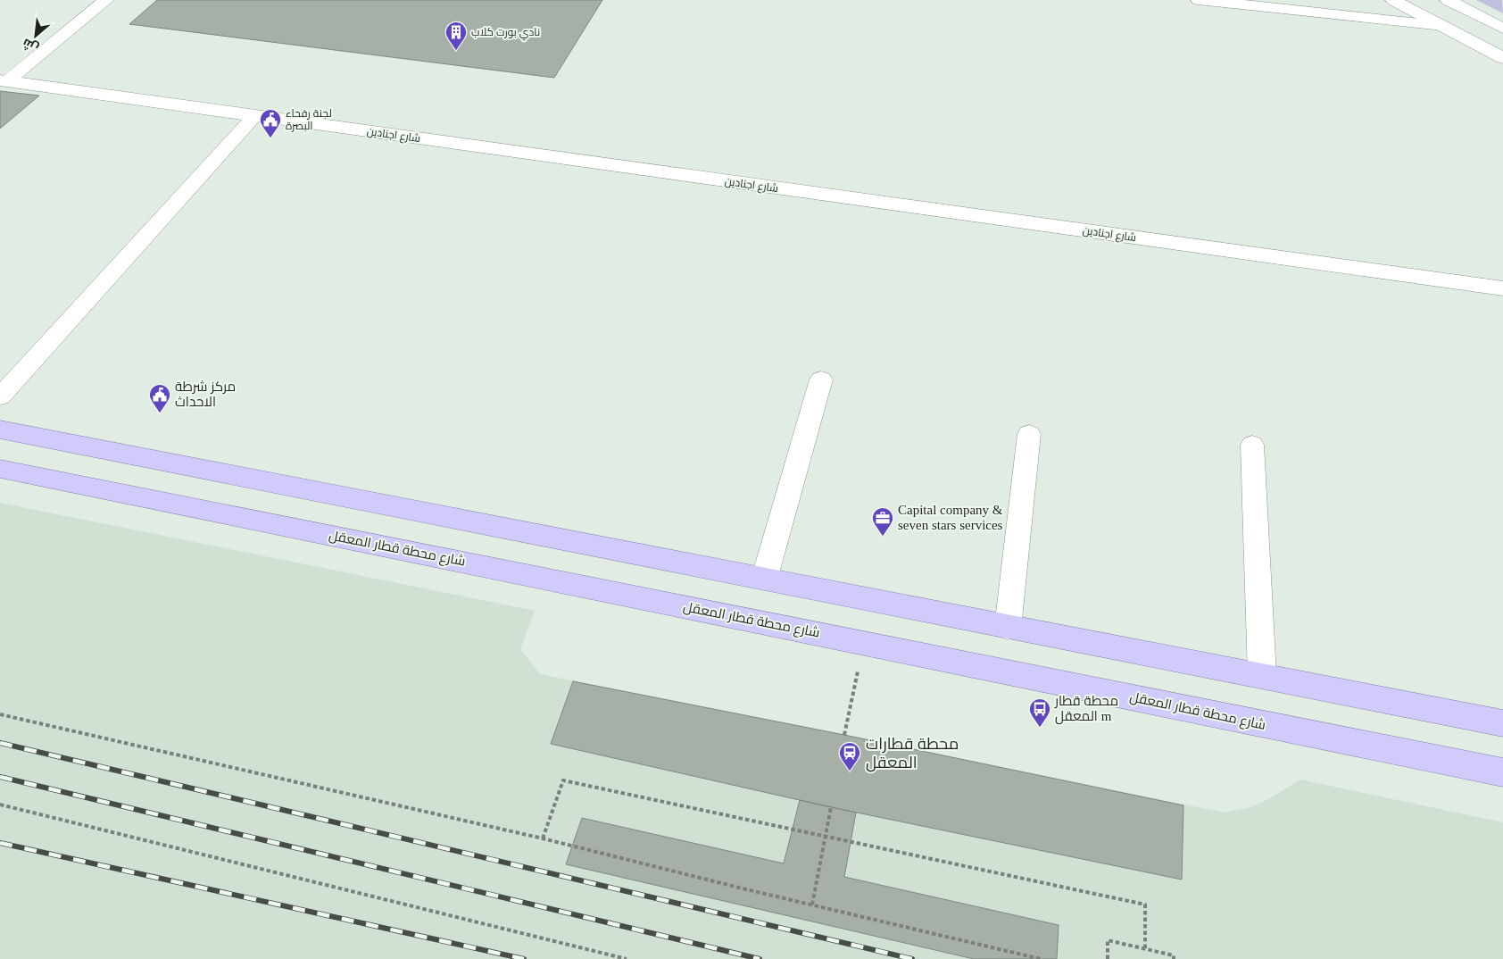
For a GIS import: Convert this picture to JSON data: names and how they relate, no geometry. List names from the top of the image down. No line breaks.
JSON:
{"streets":{"main road":["شارع محطة قطار المعقل"],"street":["شارع اجنادين"]},"places":{"building":["نادي بورت كلاب"],"public building":["لجنة رفحاء البصرة","مركز شرطة الاحداث"],"office":["Capital company & seven stars services"],"bus stop":["محطة قطار المعقل m"],"station":["محطة قطارات المعقل"]},"north":"bottom left"}
